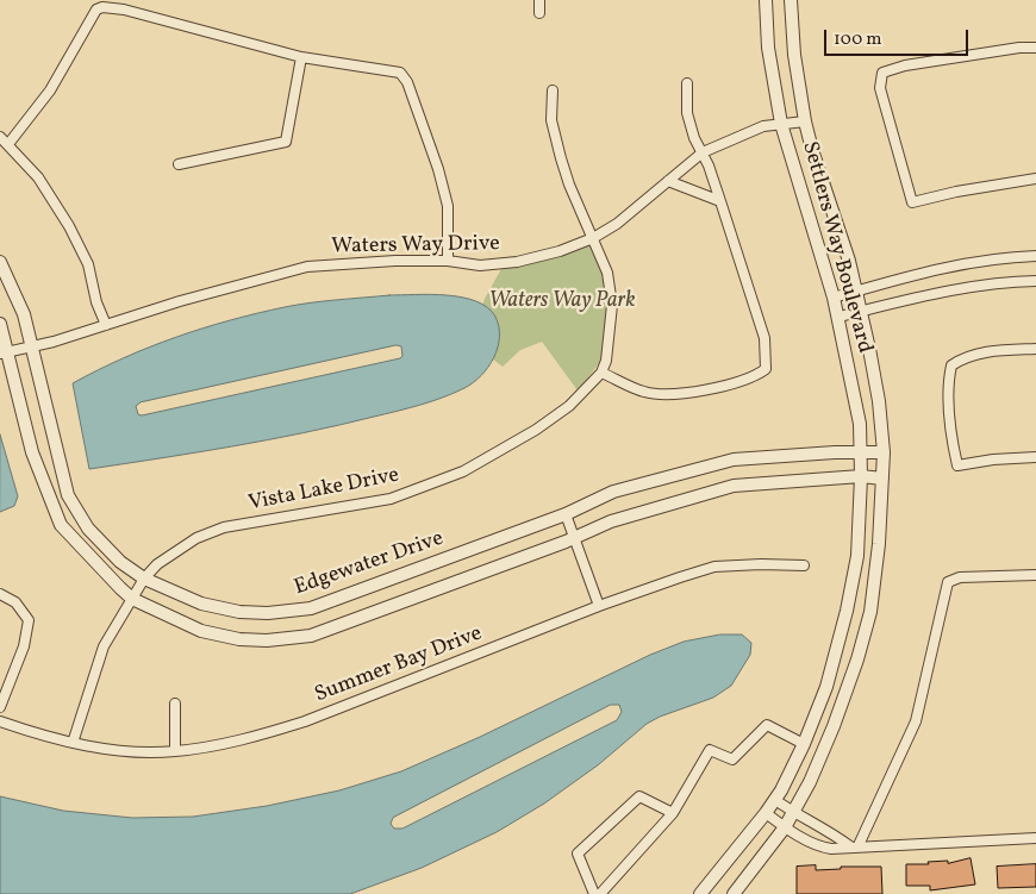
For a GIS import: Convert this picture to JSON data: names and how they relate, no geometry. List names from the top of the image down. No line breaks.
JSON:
{"streets":{"street":["Waters Way Drive","Settlers Way Boulevard","Vista Lake Drive","Edgewater Drive","Summer Bay Drive"]},"crossings":[["Waters Way Drive","Settlers Way Boulevard"],["Waters Way Drive","Vista Lake Drive"],["Waters Way Drive","Edgewater Drive"],["Settlers Way Boulevard","Edgewater Drive"],["Vista Lake Drive","Edgewater Drive"],["Vista Lake Drive","Summer Bay Drive"]],"parks":["Waters Way Park"],"scale_bar":"100 m"}
